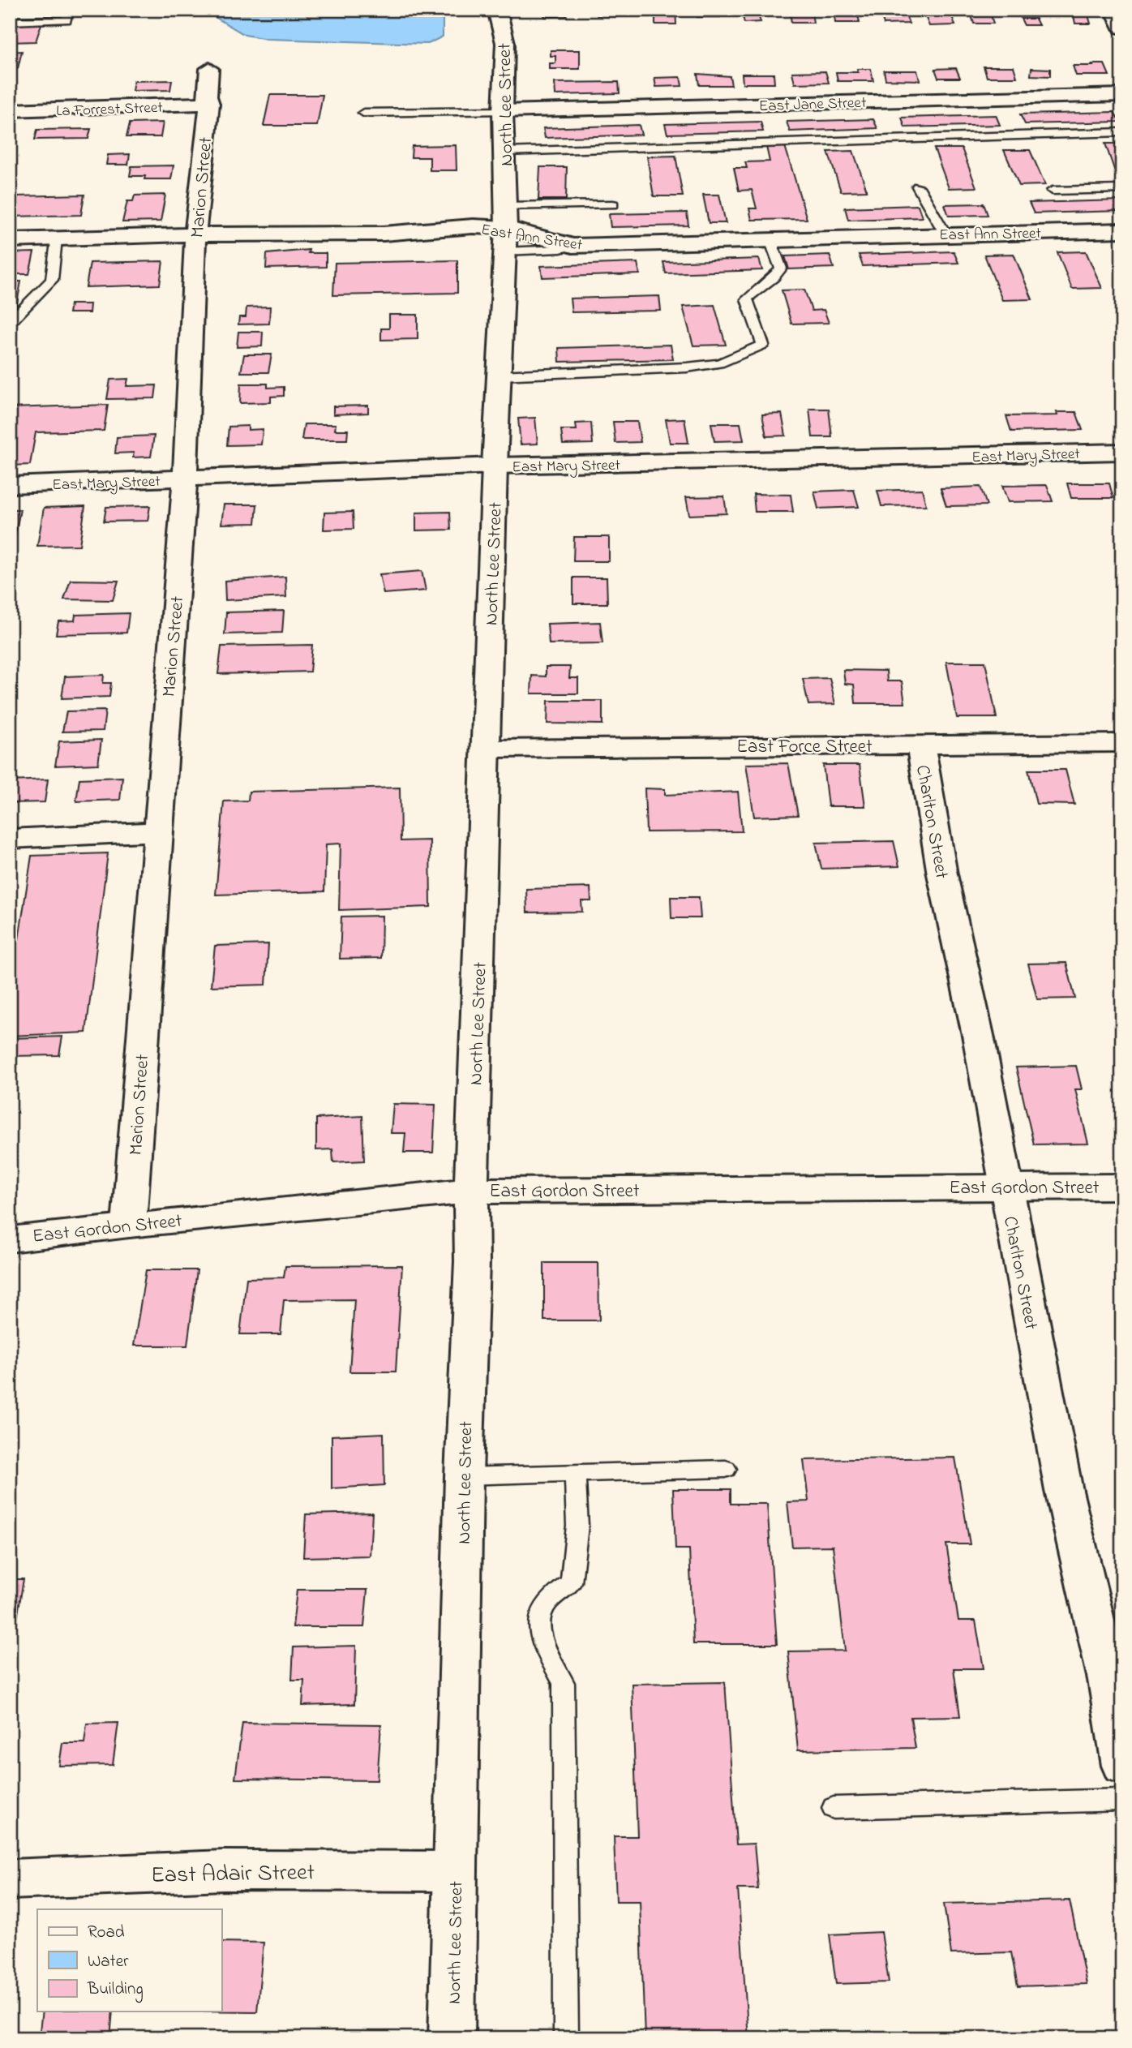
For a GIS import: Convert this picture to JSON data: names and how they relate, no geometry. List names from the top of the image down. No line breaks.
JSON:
{"streets":{"street":["East Jane Street","North Lee Street","La Forrest Street","Marion Street","East Ann Street","East Mary Street","East Force Street","Charlton Street","East Gordon Street","East Adair Street"]},"crossings":[["East Jane Street","North Lee Street"],["North Lee Street","East Ann Street"],["North Lee Street","East Mary Street"],["North Lee Street","East Force Street"],["North Lee Street","East Gordon Street"],["North Lee Street","East Adair Street"],["La Forrest Street","Marion Street"],["Marion Street","East Ann Street"],["Marion Street","East Mary Street"],["Marion Street","East Gordon Street"],["East Force Street","Charlton Street"],["Charlton Street","East Gordon Street"]],"legend":["Road","Water","Building"]}
